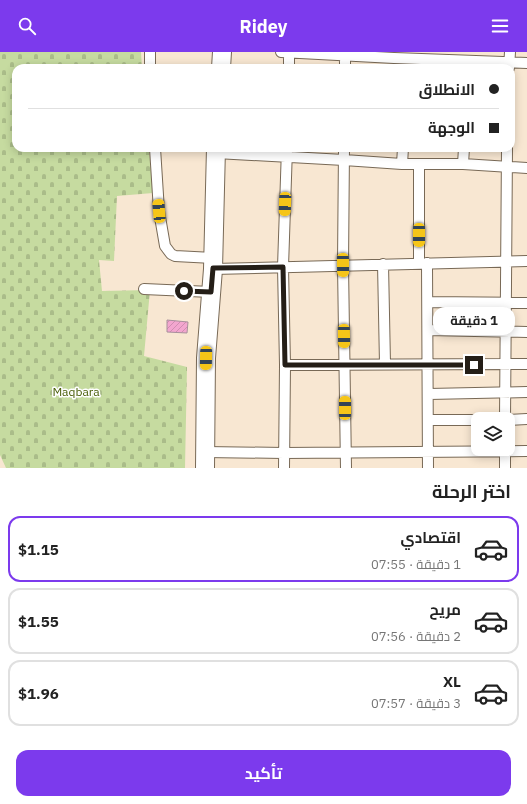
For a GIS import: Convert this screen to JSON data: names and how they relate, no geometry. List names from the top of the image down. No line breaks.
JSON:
{"parks":["Maqbara"],"page":{"header":"Ridey","banner":["الانطلاق","الوجهة"],"bubble":"1 دقيقة","heading":"اختر الرحلة","list":[{"name":"اقتصادي","note":"1 دقيقة · 07:55","value":"$1.15"},{"name":"مريح","note":"2 دقيقة · 07:56","value":"$1.55"},{"name":"XL","note":"3 دقيقة · 07:57","value":"$1.96"}],"buttons":"تأكيد"}}
